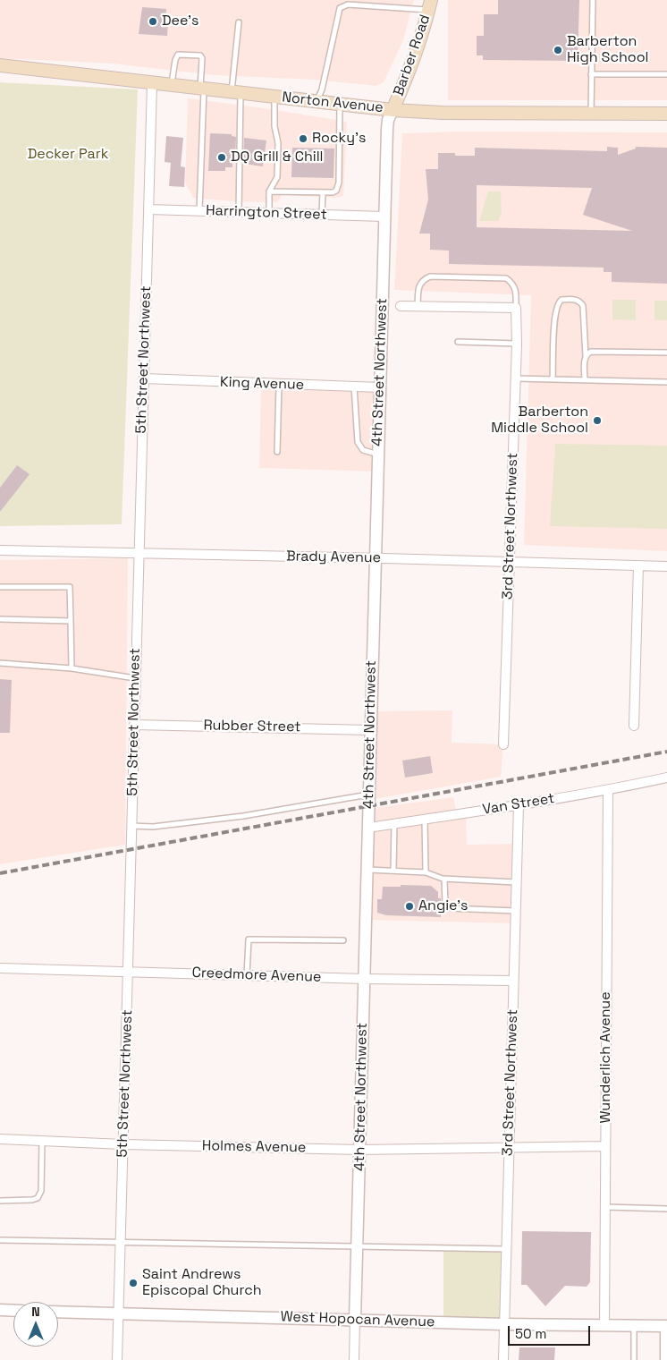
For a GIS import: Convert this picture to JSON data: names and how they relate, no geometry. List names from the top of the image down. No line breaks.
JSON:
{"streets":{"main road":["Barber Road","Norton Avenue"],"street":["Harrington Street","5th Street Northwest","4th Street Northwest","King Avenue","3rd Street Northwest","Brady Avenue","Rubber Street","Van Street","Creedmore Avenue","Wunderlich Avenue","Holmes Avenue","West Hopocan Avenue"]},"crossings":[["Barber Road","Norton Avenue"],["Barber Road","4th Street Northwest"],["Norton Avenue","5th Street Northwest"],["Norton Avenue","4th Street Northwest"],["Harrington Street","5th Street Northwest"],["Harrington Street","4th Street Northwest"],["5th Street Northwest","King Avenue"],["5th Street Northwest","Brady Avenue"],["5th Street Northwest","Rubber Street"],["5th Street Northwest","Creedmore Avenue"],["5th Street Northwest","Holmes Avenue"],["5th Street Northwest","West Hopocan Avenue"],["4th Street Northwest","King Avenue"],["4th Street Northwest","Brady Avenue"],["4th Street Northwest","Rubber Street"],["4th Street Northwest","Van Street"],["4th Street Northwest","Creedmore Avenue"],["4th Street Northwest","Holmes Avenue"],["4th Street Northwest","West Hopocan Avenue"],["3rd Street Northwest","Brady Avenue"],["3rd Street Northwest","Van Street"],["3rd Street Northwest","Creedmore Avenue"],["3rd Street Northwest","Holmes Avenue"],["3rd Street Northwest","West Hopocan Avenue"],["Van Street","Wunderlich Avenue"],["Wunderlich Avenue","Holmes Avenue"],["Wunderlich Avenue","West Hopocan Avenue"]],"parks":["Decker Park"],"places":["Dee's","Barberton High School","Rocky's","DQ Grill & Chill","Barberton Middle School","Angie's","Saint Andrews Episcopal Church"],"scale_bar":"50 m","north":"top"}
